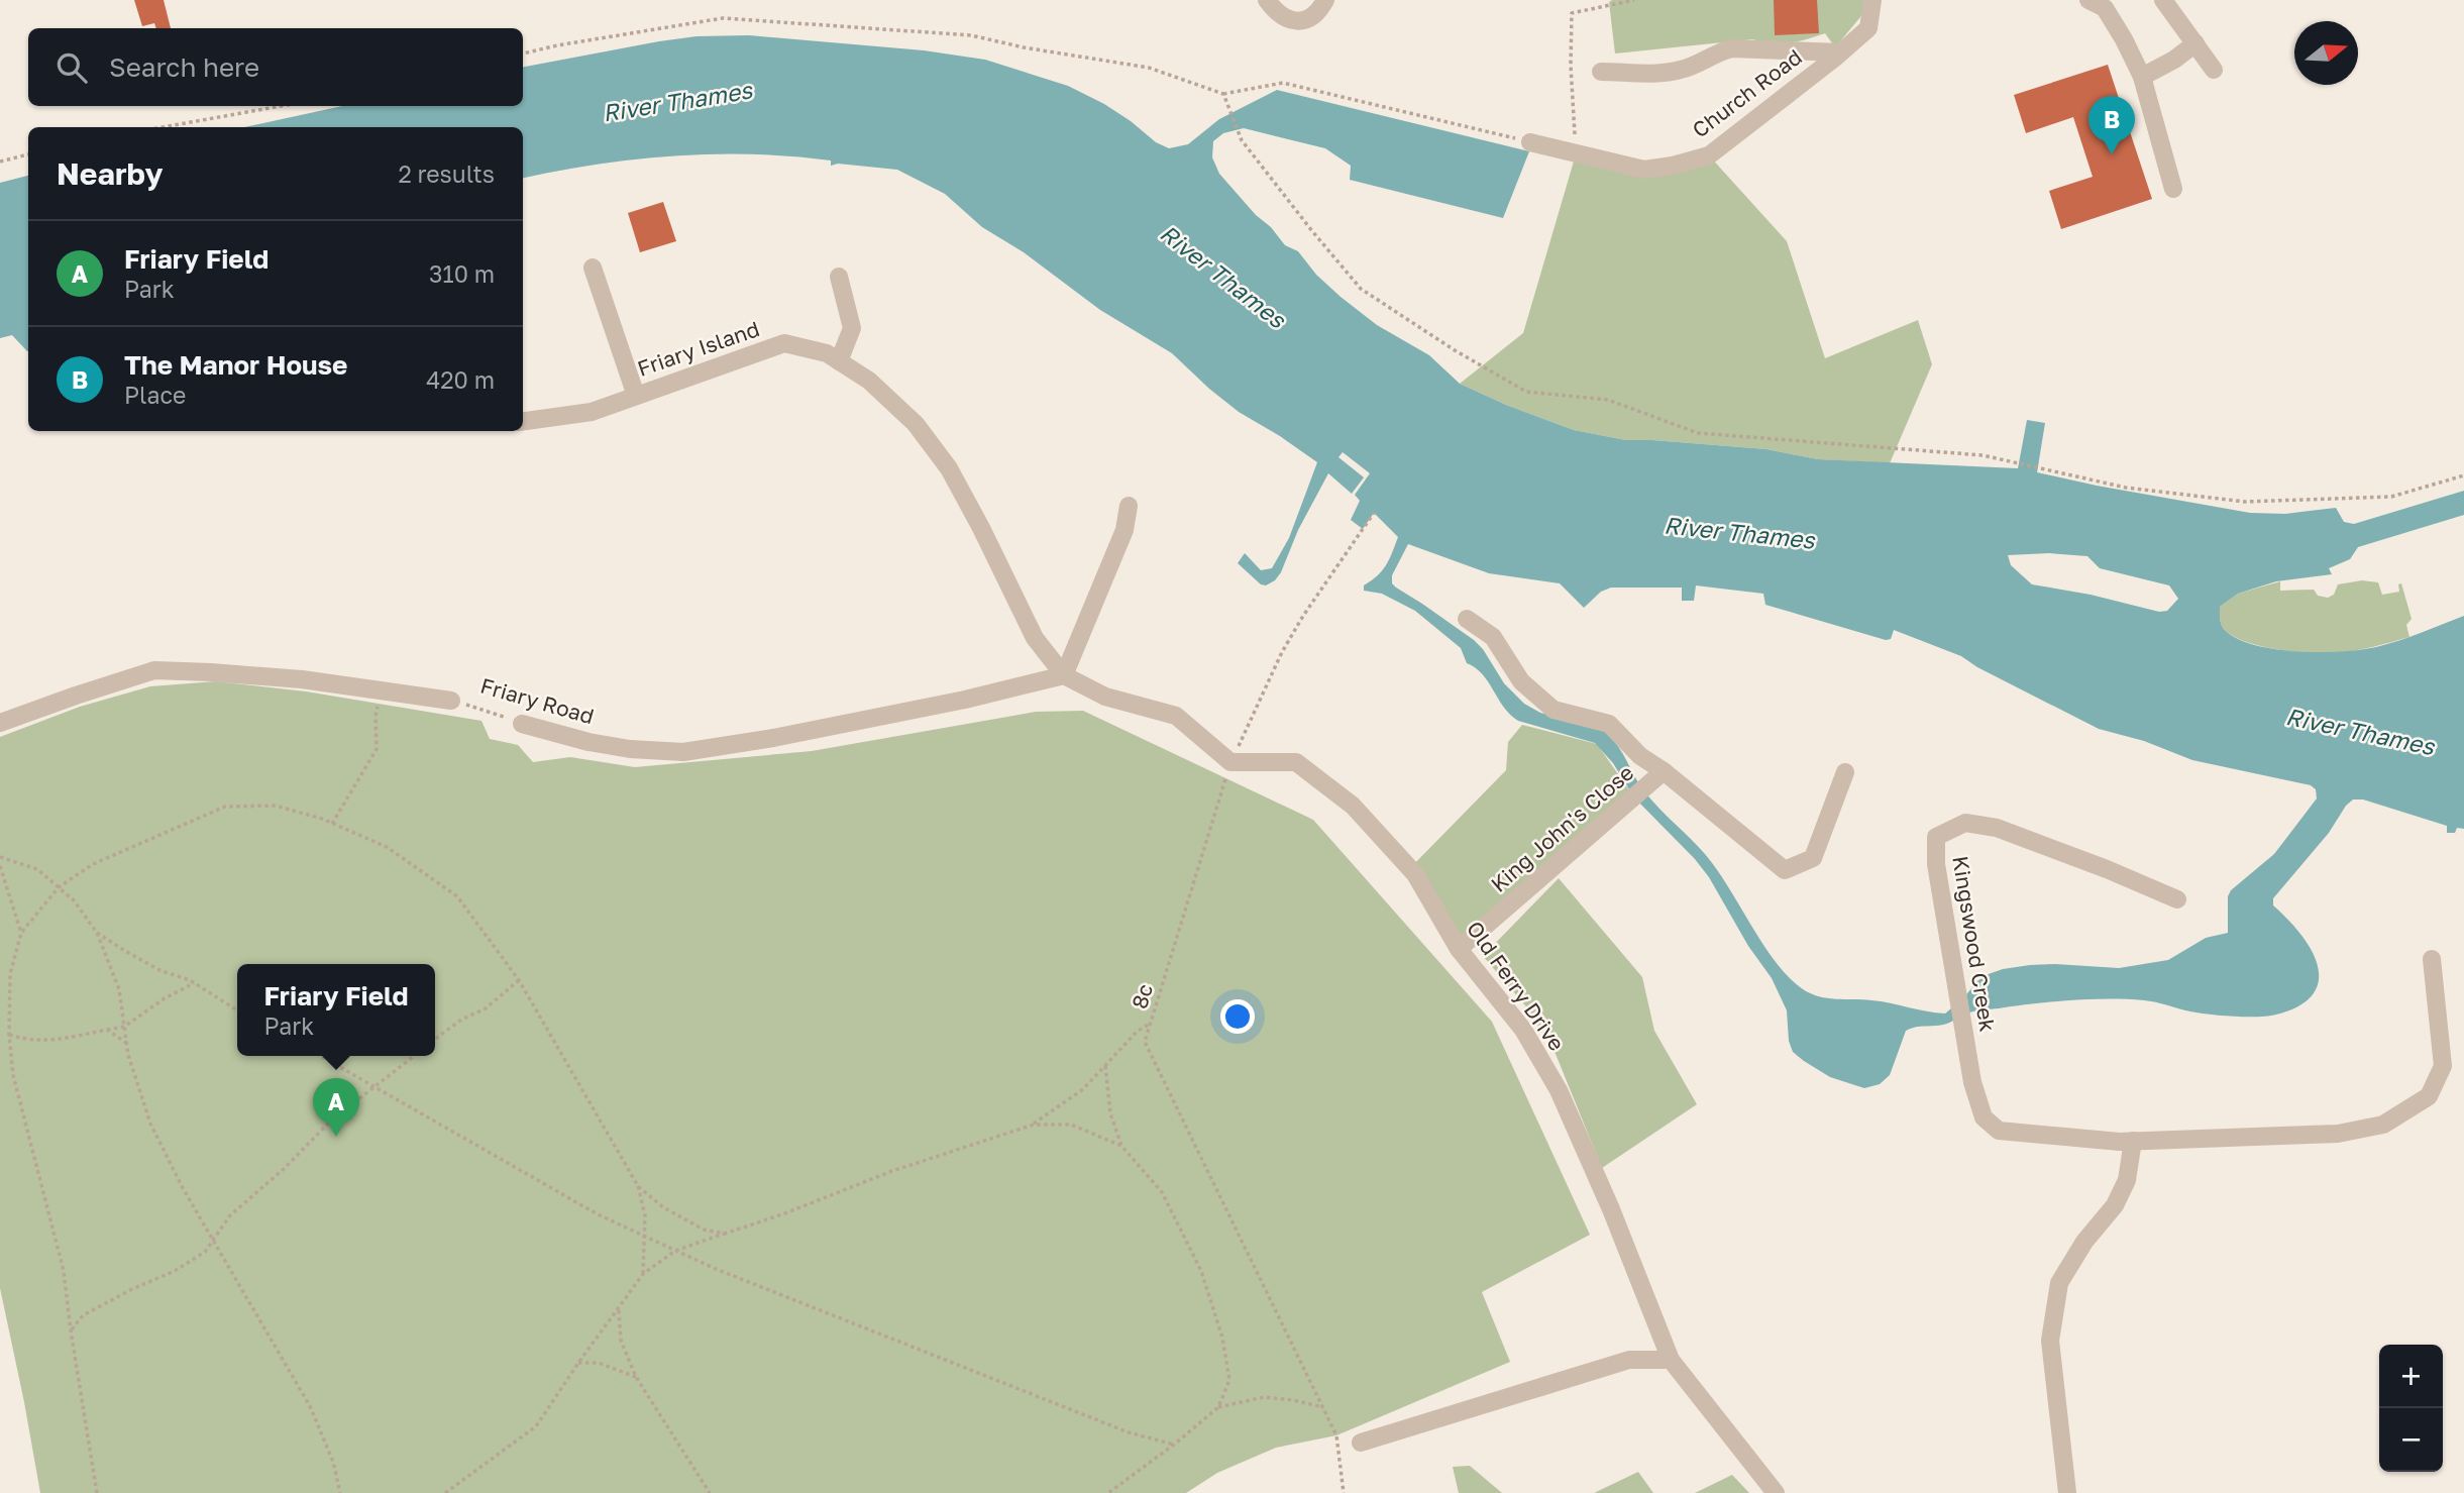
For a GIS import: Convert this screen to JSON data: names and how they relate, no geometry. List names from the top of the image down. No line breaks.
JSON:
{"streets":{"street":["Church Road","Friary Island","Friary Road","King John's Close","Kingswood Creek","Old Ferry Drive"],"path":["8c"]},"crossings":[["Friary Island","Friary Road"],["King John's Close","Old Ferry Drive"],["Old Ferry Drive","8c"]],"water":["River Thames"],"north":"right","page":{"search":"Search here","pins":["B","A"],"heading":["Nearby","2 results"],"list":[{"mark":"A","name":"Friary Field","note":"Park","value":"310 m"},{"mark":"B","name":"The Manor House","note":"Place","value":"420 m"}],"popup":["Friary Field","Park"],"map_buttons":["+","−"]}}
